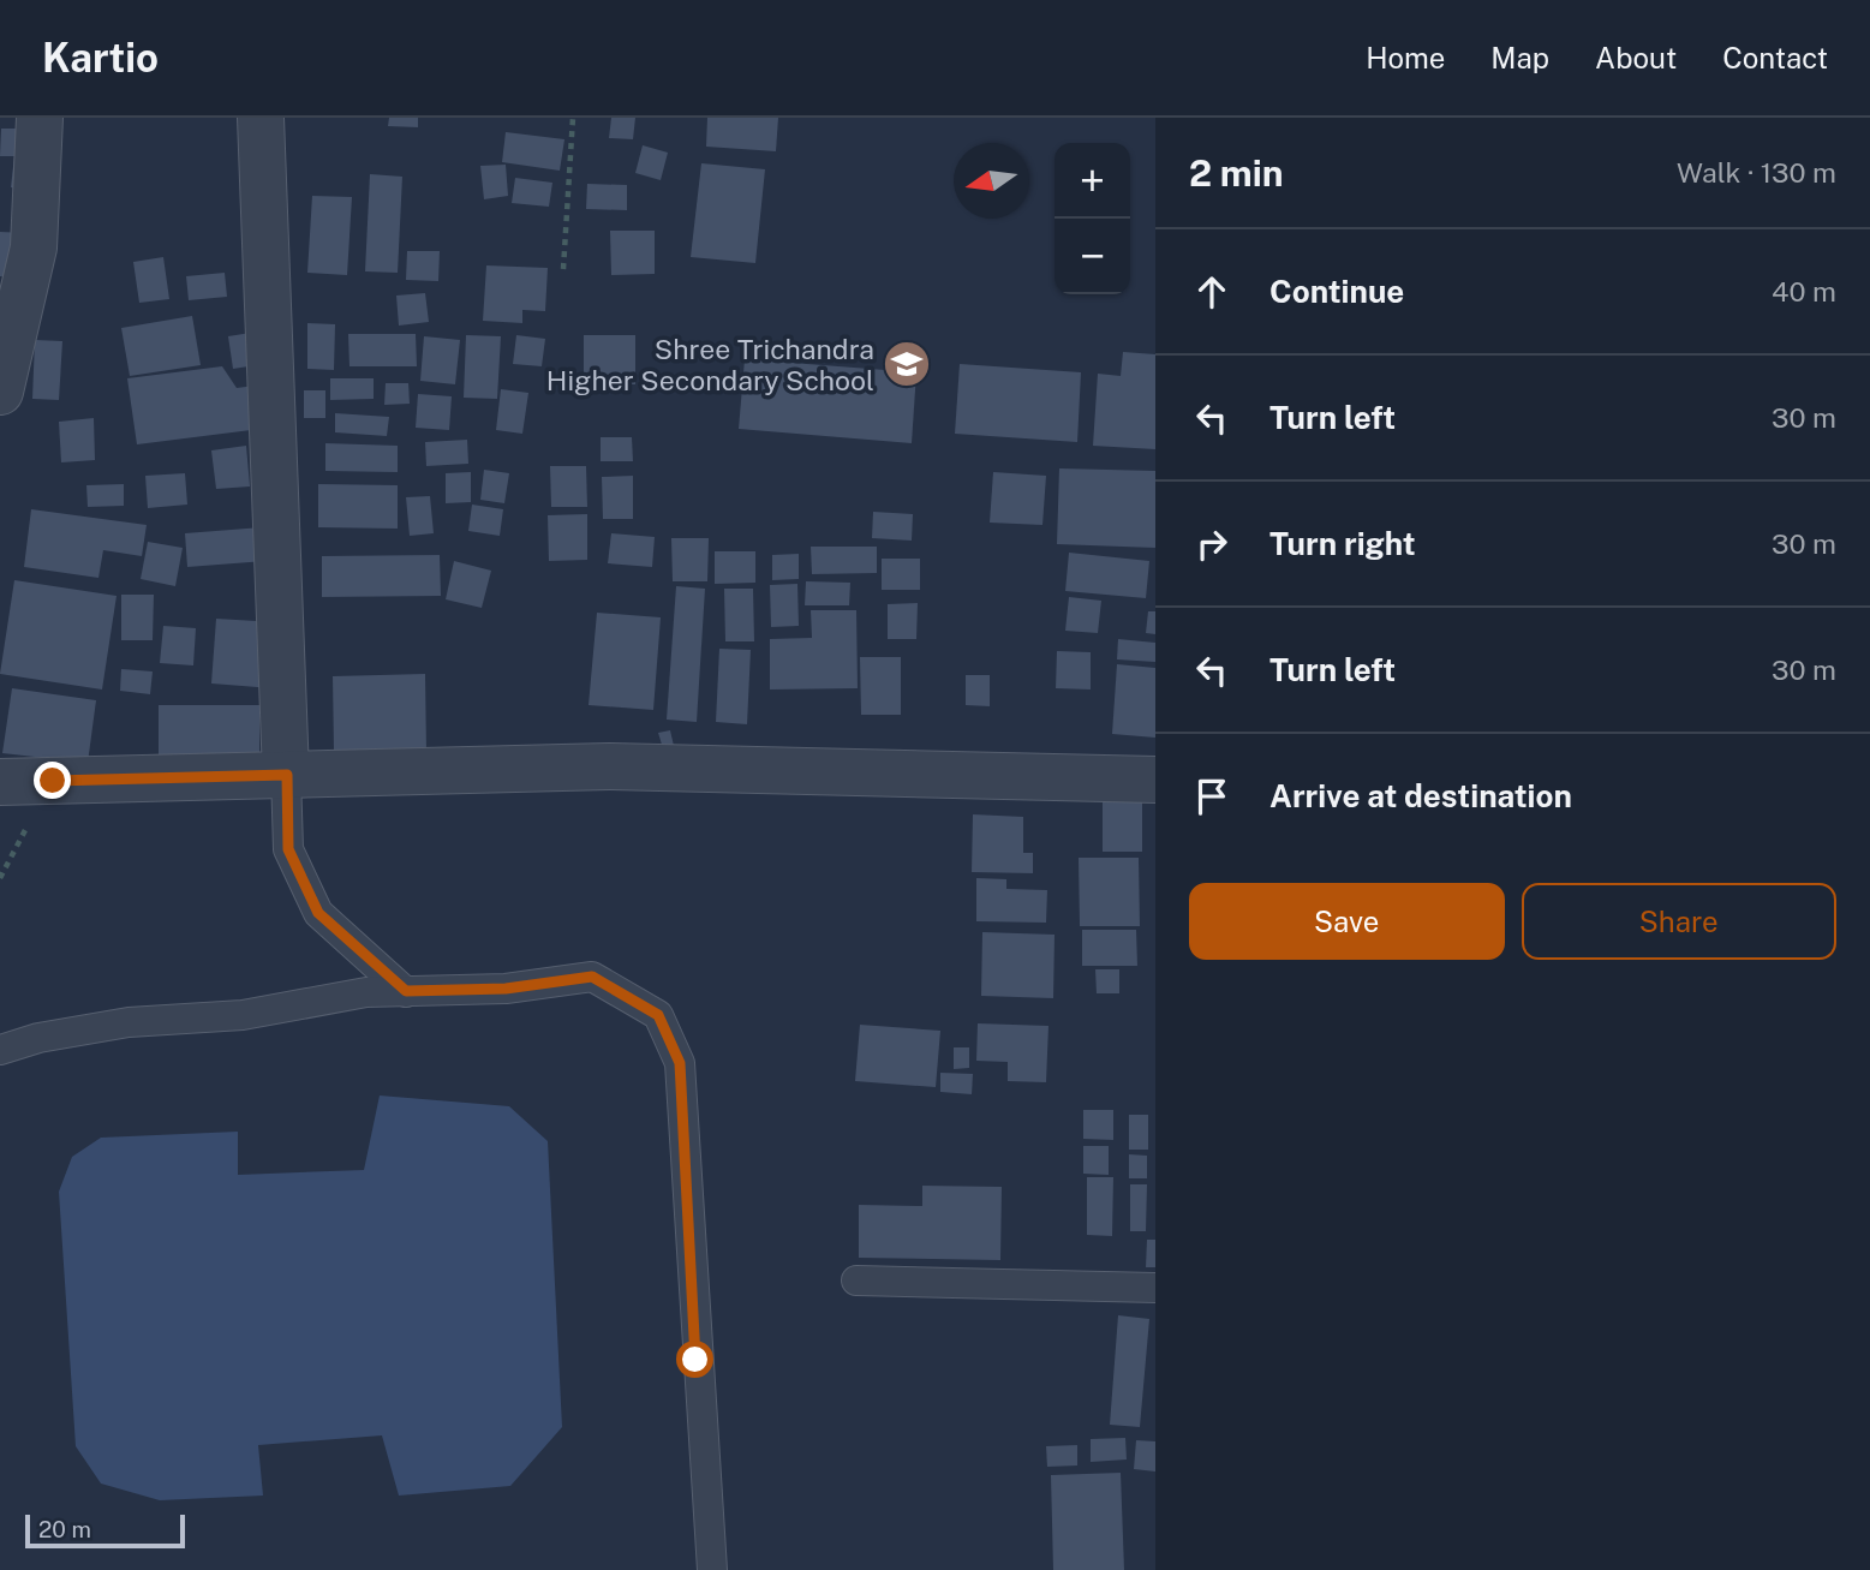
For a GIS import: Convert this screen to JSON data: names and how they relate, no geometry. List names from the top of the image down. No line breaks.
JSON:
{"places":{"school or university":["Shree Trichandra Higher Secondary School"]},"scale_bar":"20 m","north":"left","page":{"header":"Kartio","nav":["Home","Map","About","Contact"],"heading":["2 min","Walk · 130 m"],"map_buttons":["+","−"],"list":[["Continue","40 m"],["Turn left","30 m"],["Turn right","30 m"],["Turn left","30 m"],"Arrive at destination"],"buttons":["Save","Share"],"scale":"20 m"}}
